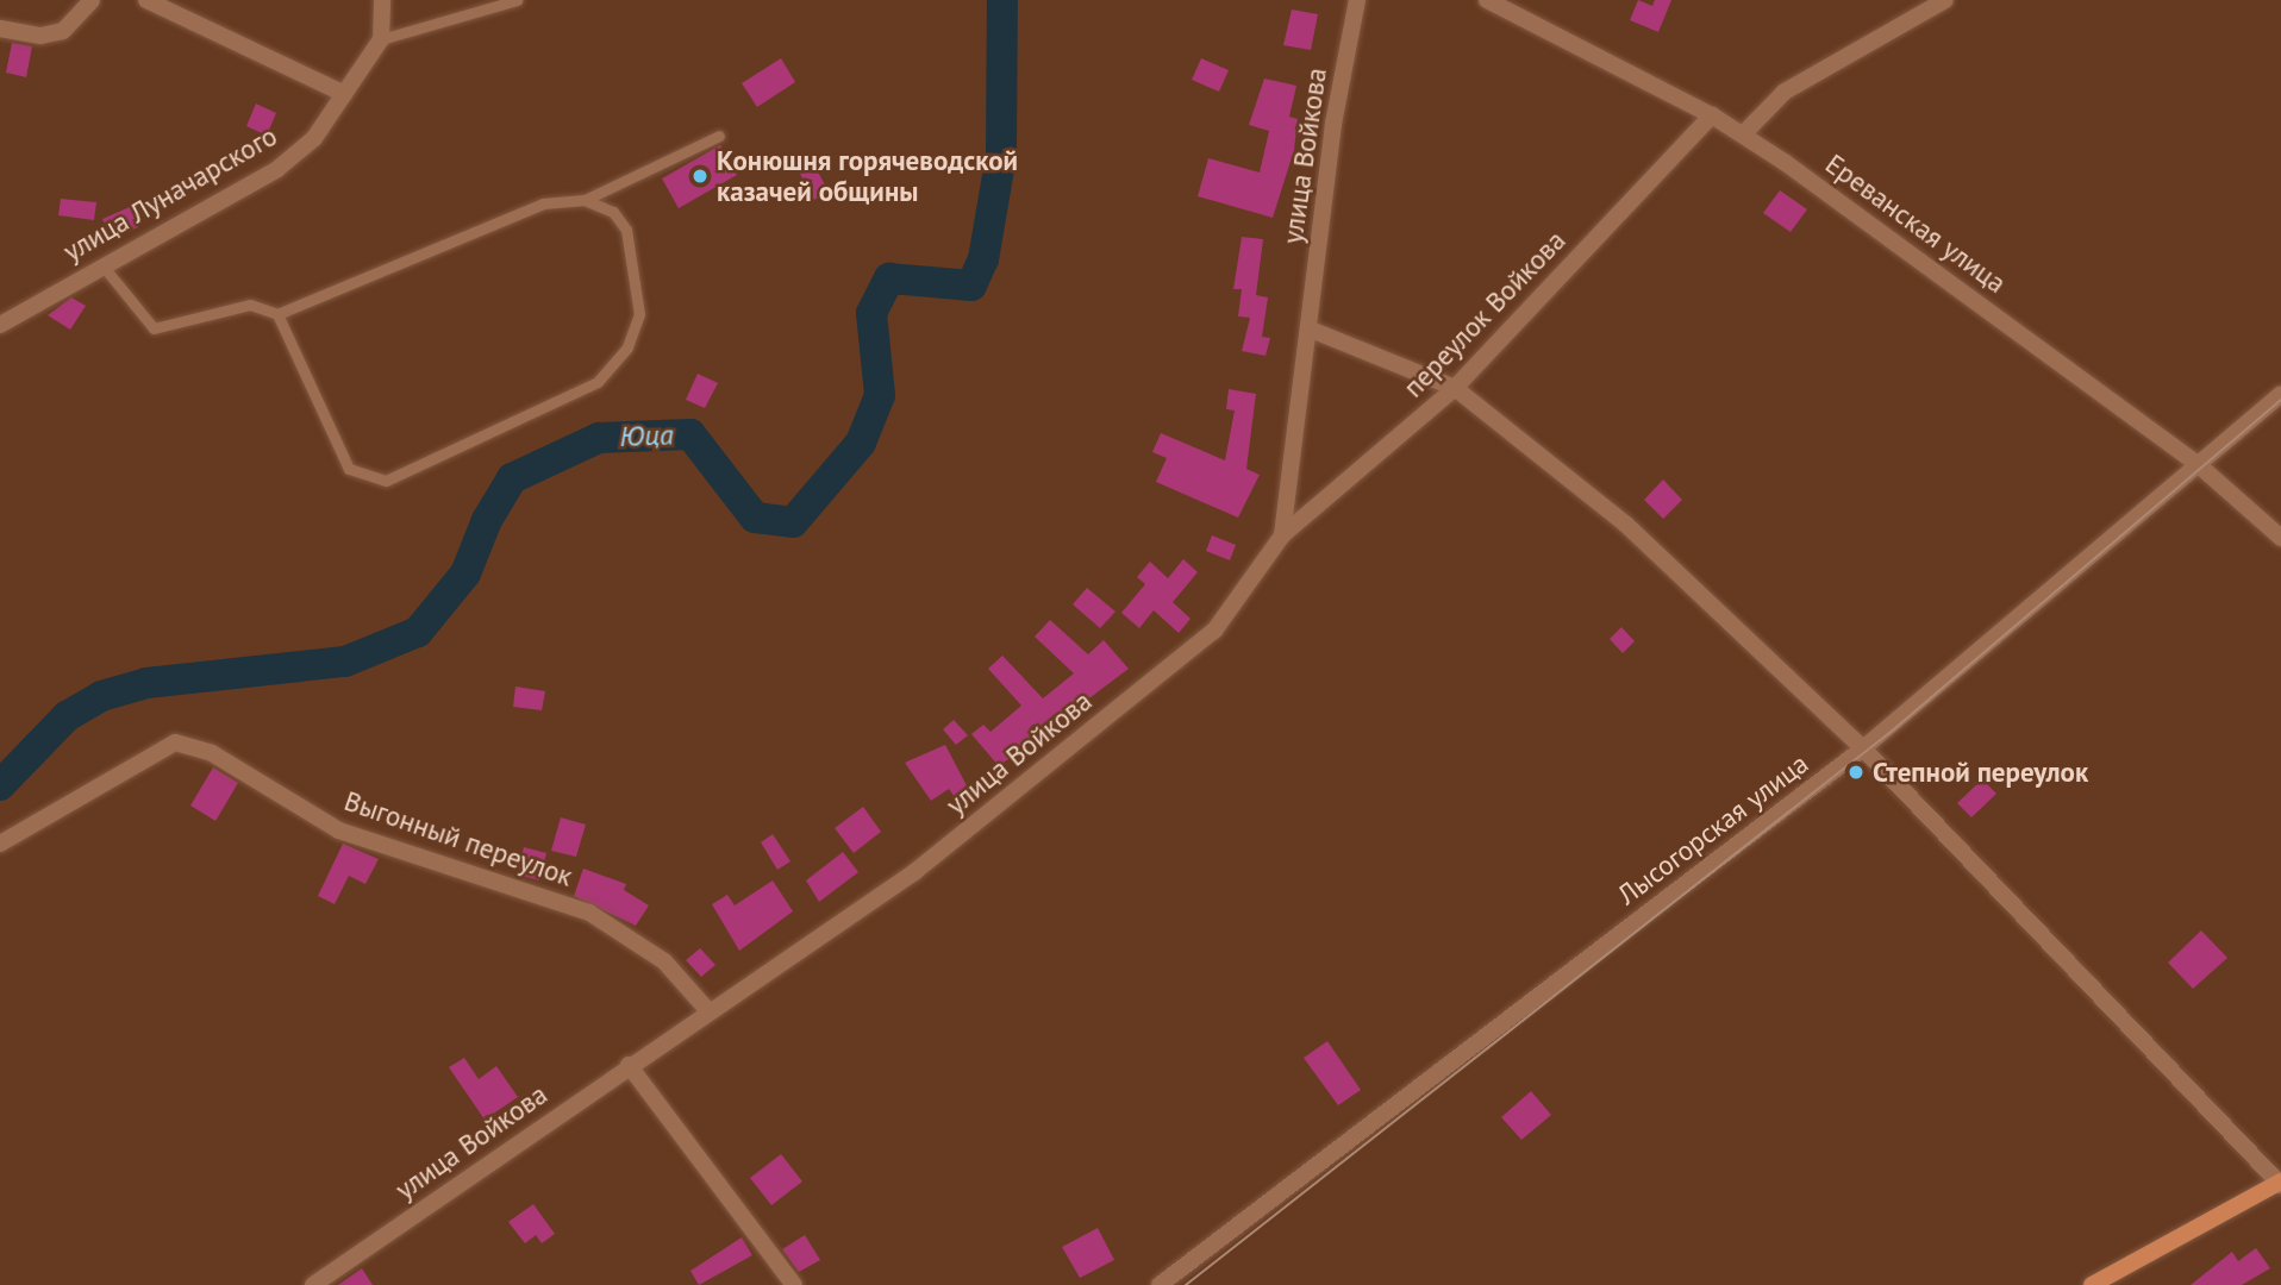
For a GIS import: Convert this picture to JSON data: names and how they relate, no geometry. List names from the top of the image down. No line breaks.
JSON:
{"streets":{"street":["улица Войкова","улица Луначарского","Ереванская улица","переулок Войкова","Лысогорская улица","Выгонный переулок"]},"crossings":[["улица Войкова","переулок Войкова"],["улица Войкова","Выгонный переулок"],["Ереванская улица","переулок Войкова"],["Ереванская улица","Лысогорская улица"]],"water":["Юца"],"places":["Конюшня горячеводской казачей общины","Степной переулок"]}
